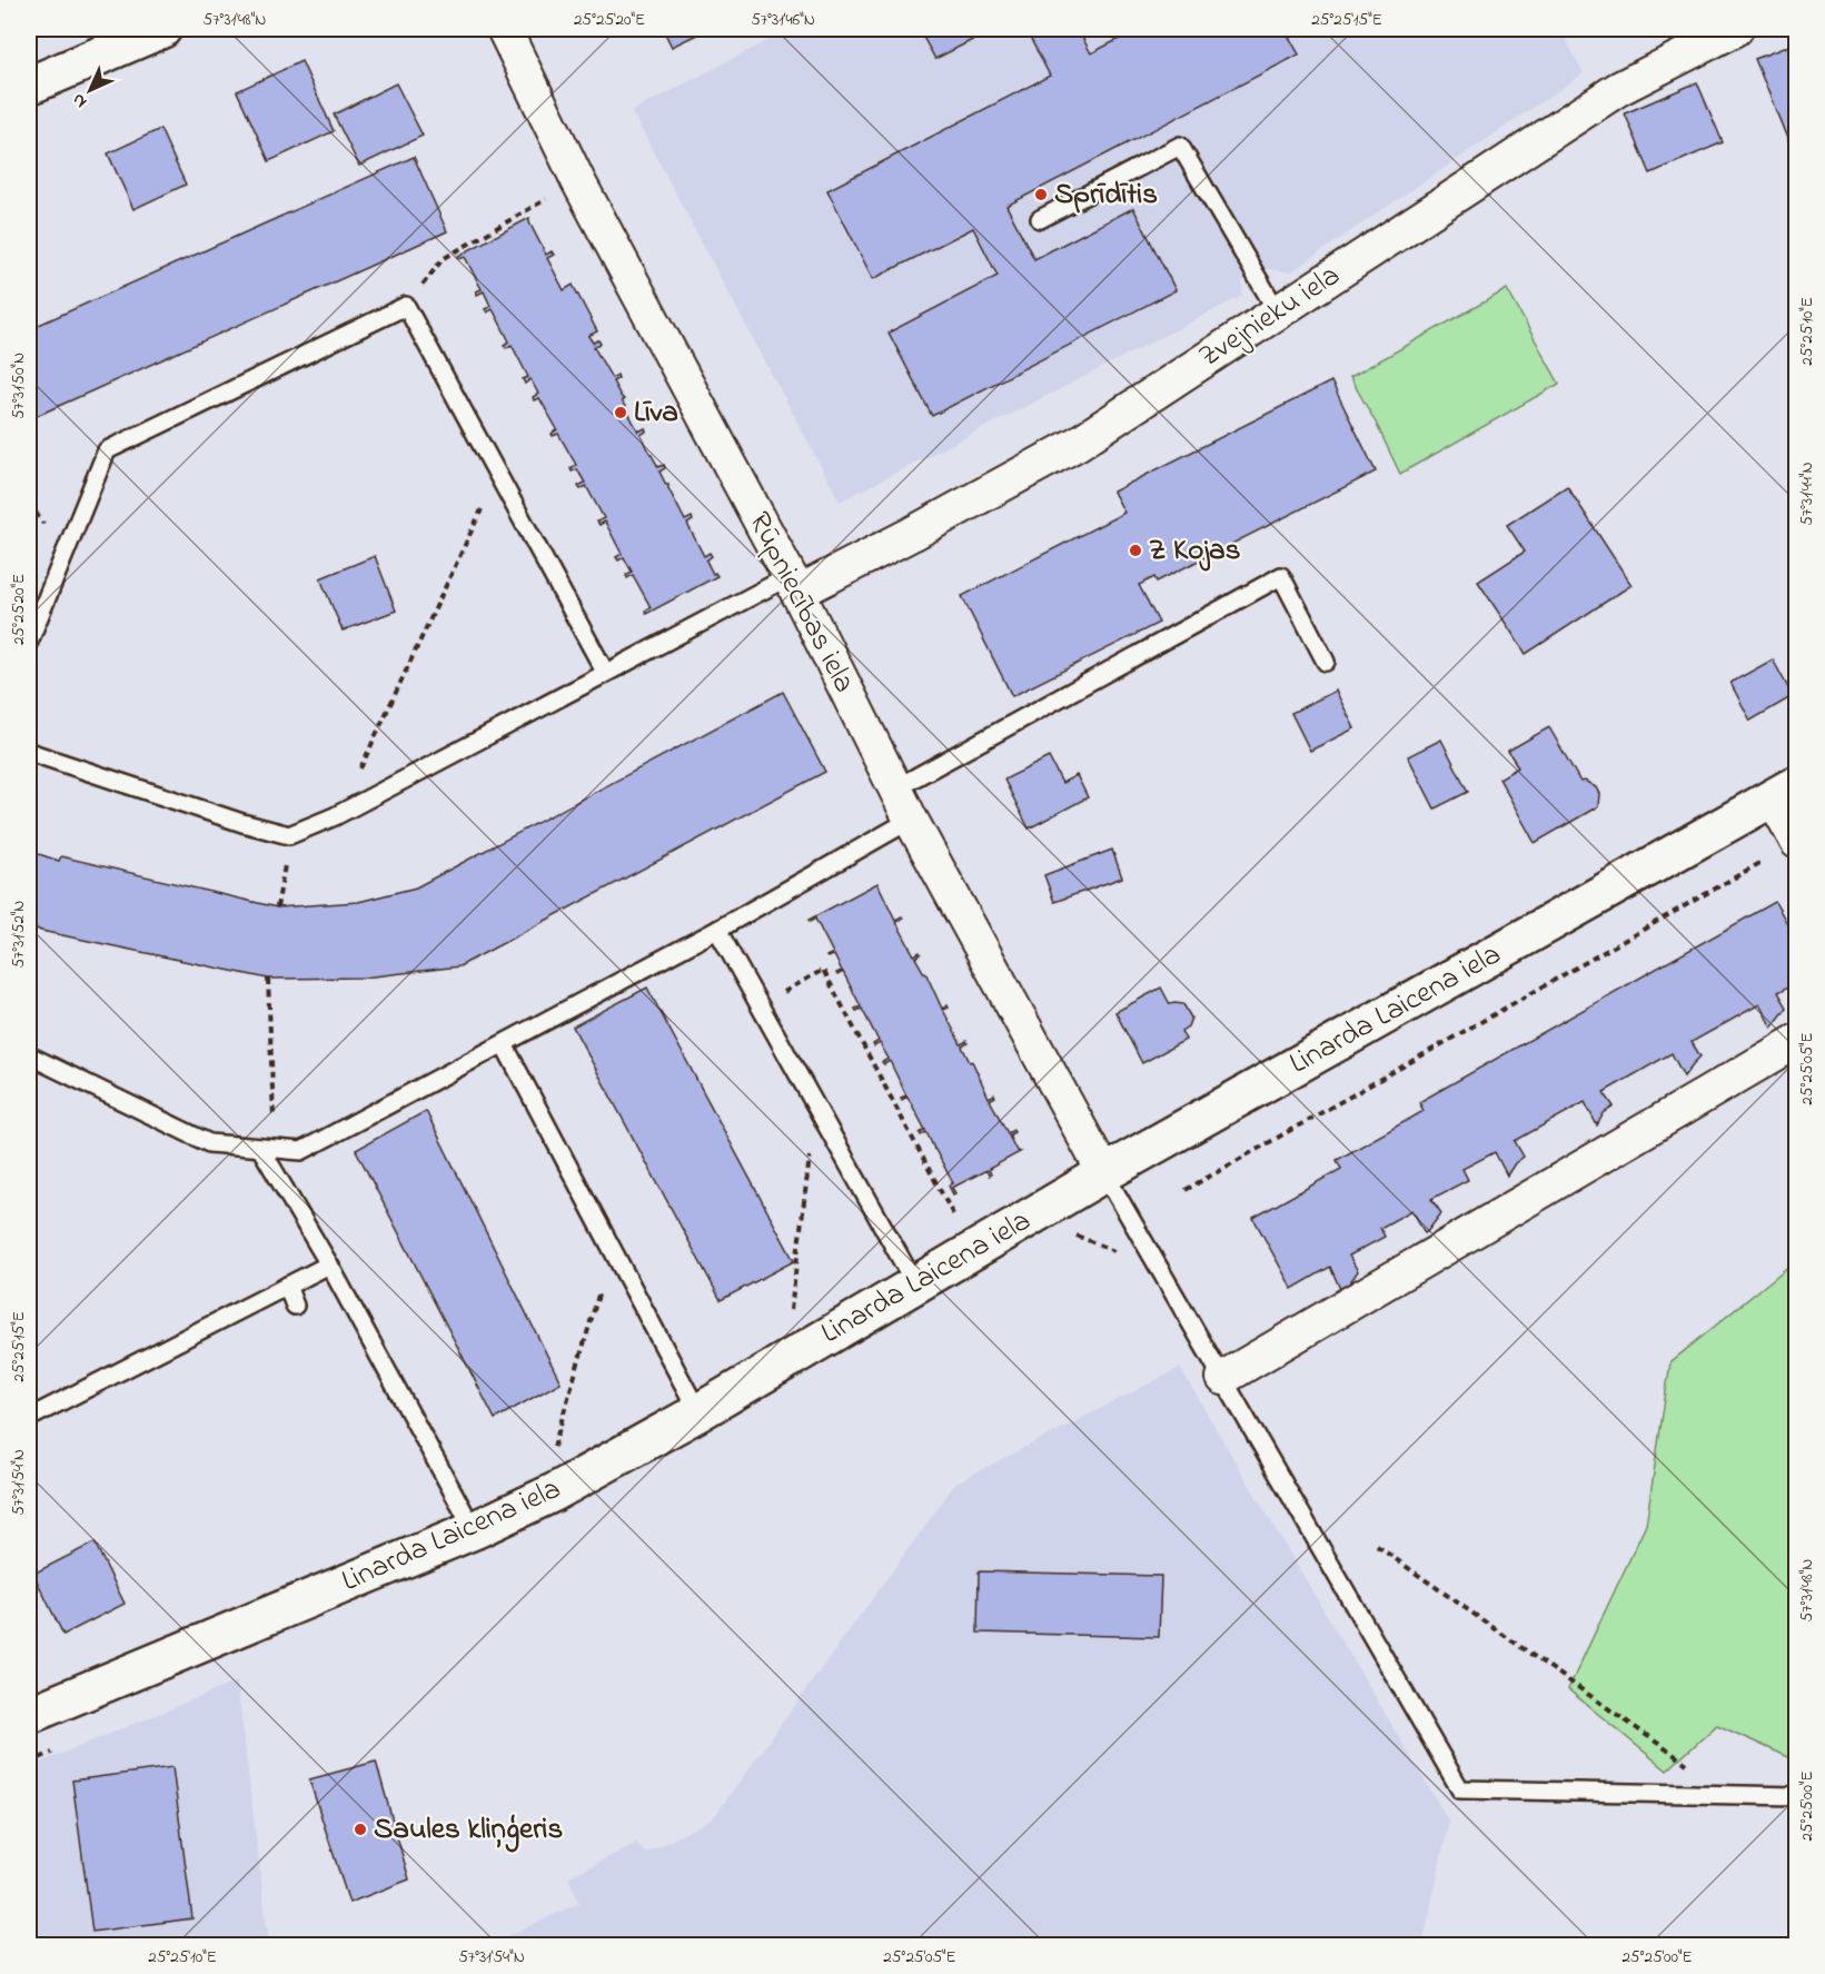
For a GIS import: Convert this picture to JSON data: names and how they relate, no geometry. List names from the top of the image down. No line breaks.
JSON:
{"streets":{"main road":["Linarda Laicena iela"],"street":["Zvejnieku iela","Rūpniecības iela"]},"crossings":[["Zvejnieku iela","Rūpniecības iela"],["Rūpniecības iela","Linarda Laicena iela"]],"places":["Sprīdītis","Līva","Z Kojas","Saules kliņģeris"],"north":"bottom left","coordinates":["57°31'48\"N","25°25'20\"E","57°31'46\"N","25°25'15\"E","25°25'10\"E","57°31'50\"N","57°31'44\"N","57°31'52\"N","25°25'05\"E","57°31'54\"N","25°25'00\"E"]}
